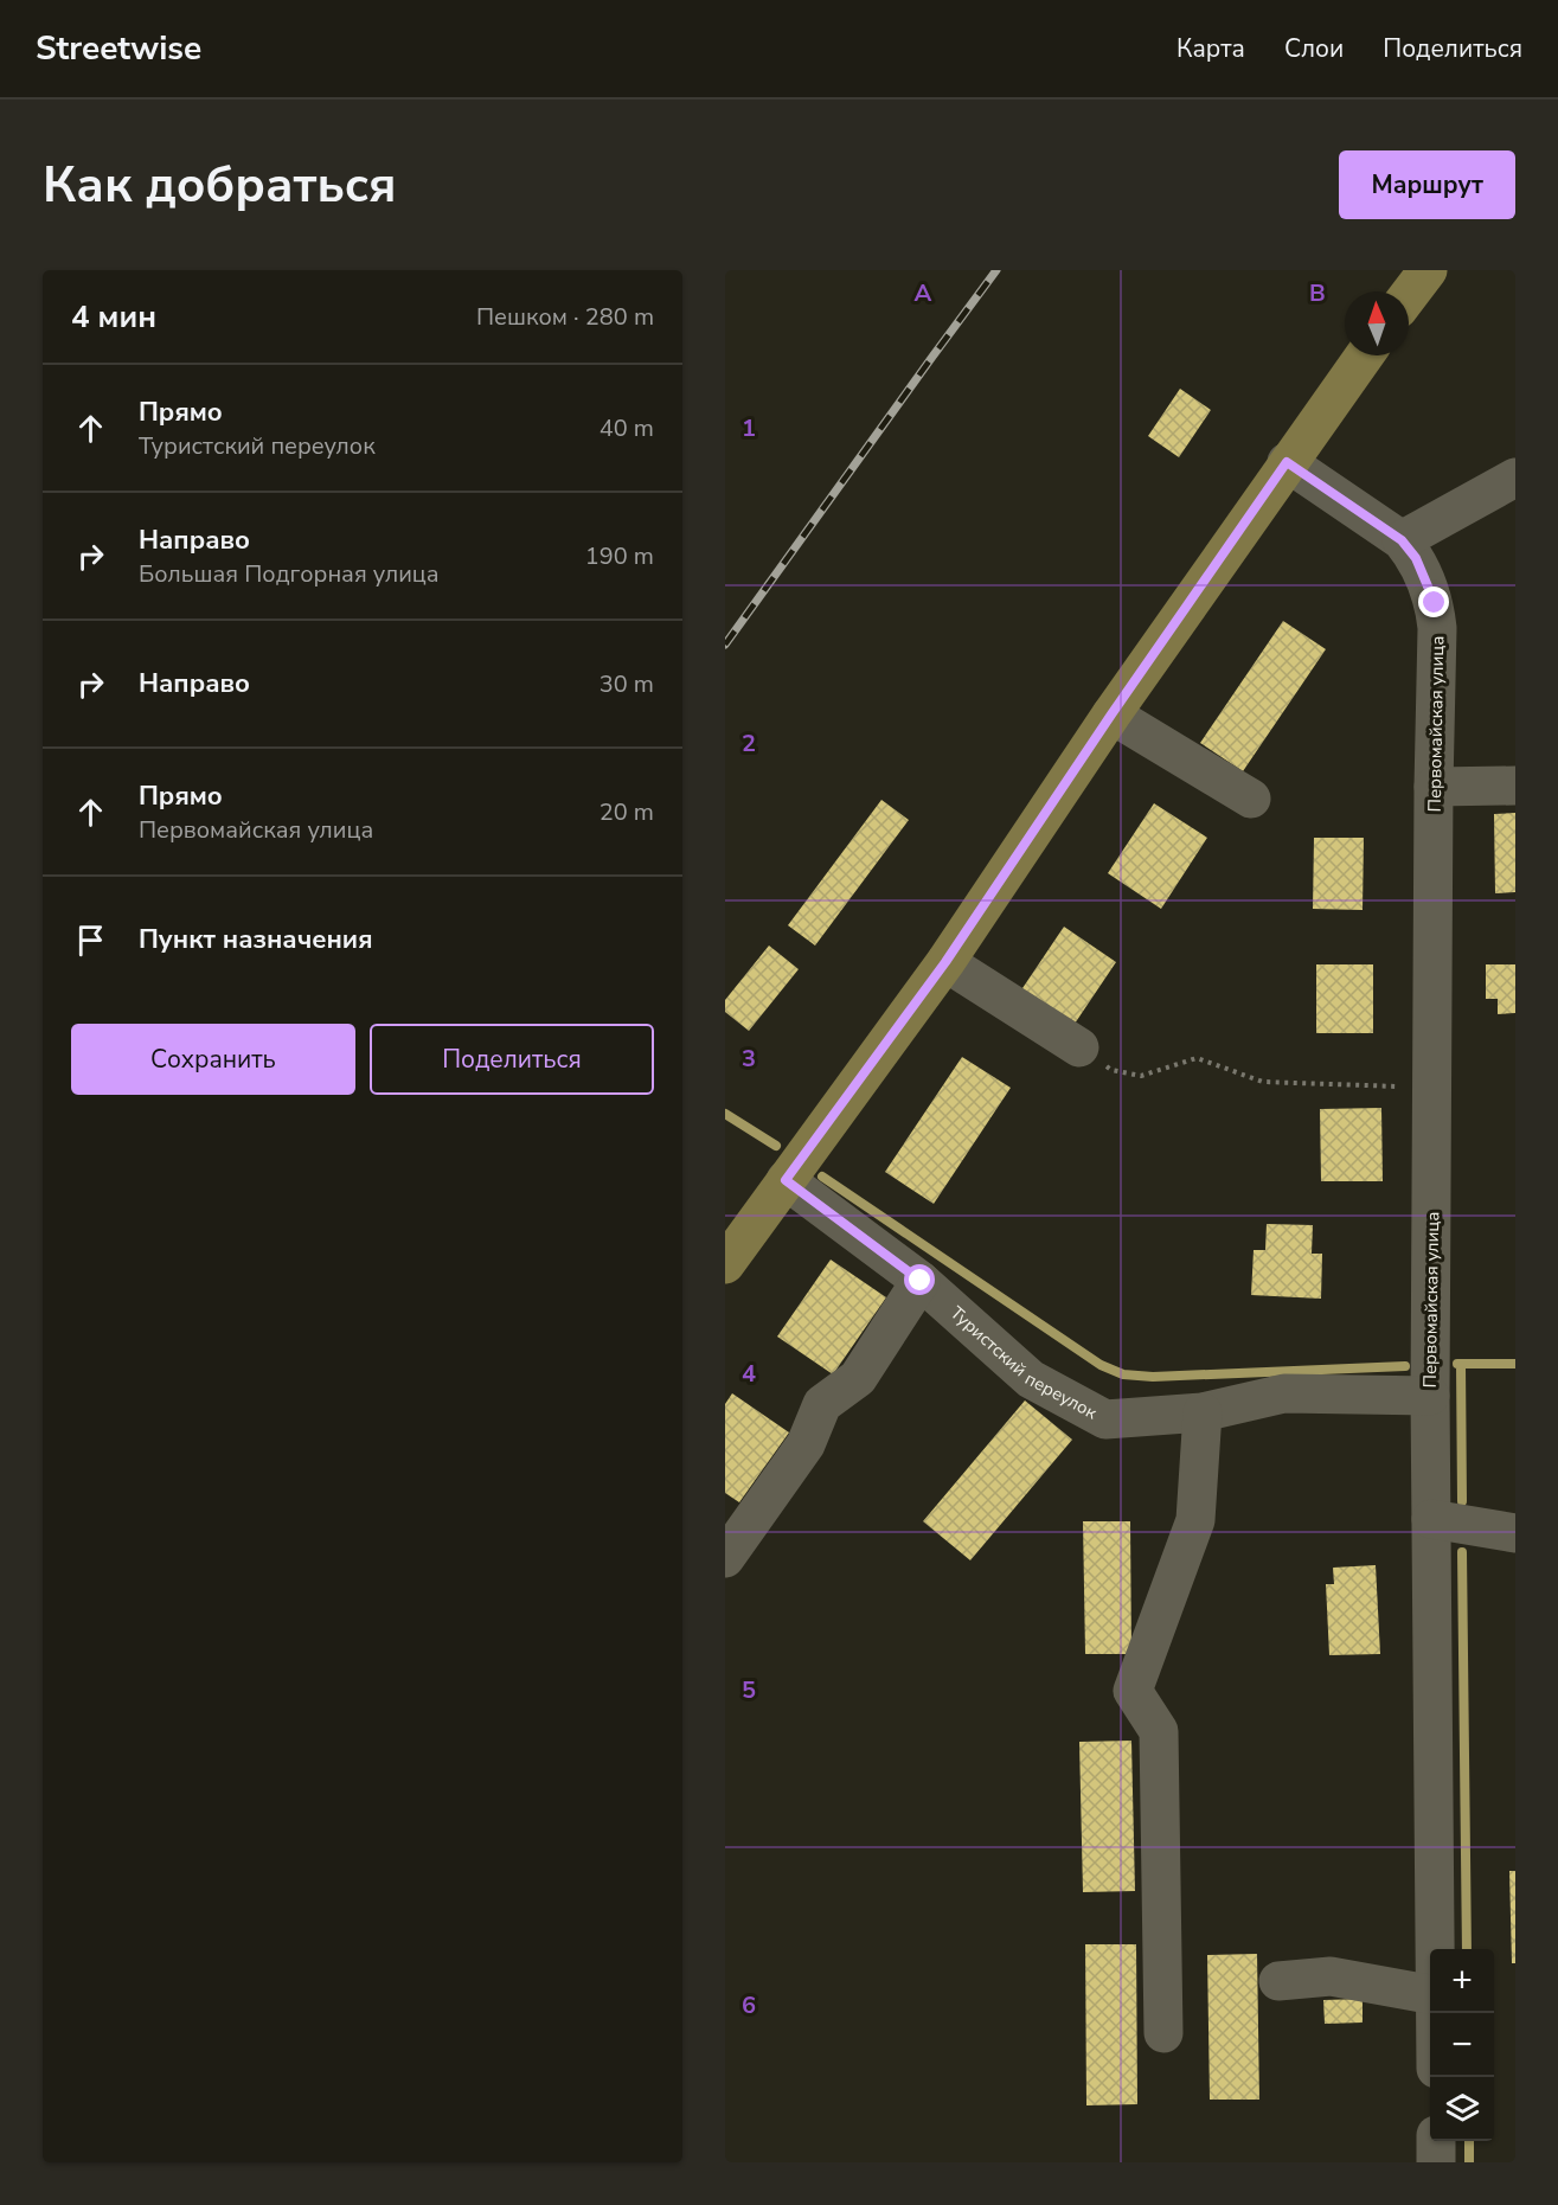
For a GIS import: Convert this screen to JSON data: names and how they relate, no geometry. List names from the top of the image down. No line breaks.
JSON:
{"streets":{"street":["Первомайская улица","Туристский переулок"]},"crossings":[["Первомайская улица","Туристский переулок"]],"north":"top","page":{"header":"Streetwise","nav":["Карта","Слои","Поделиться"],"buttons":["Маршрут",["Сохранить","Поделиться"]],"title":"Как добраться","heading":["4 мин","Пешком · 280 m"],"list":[["Прямо","Туристский переулок","40 m"],["Направо","Большая Подгорная улица","190 m"],["Направо","30 m"],["Прямо","Первомайская улица","20 m"],"Пункт назначения"],"map_buttons":["+","−"]},"grid":{"columns":["A","B"],"rows":["1","2","3","4","5","6"]}}
